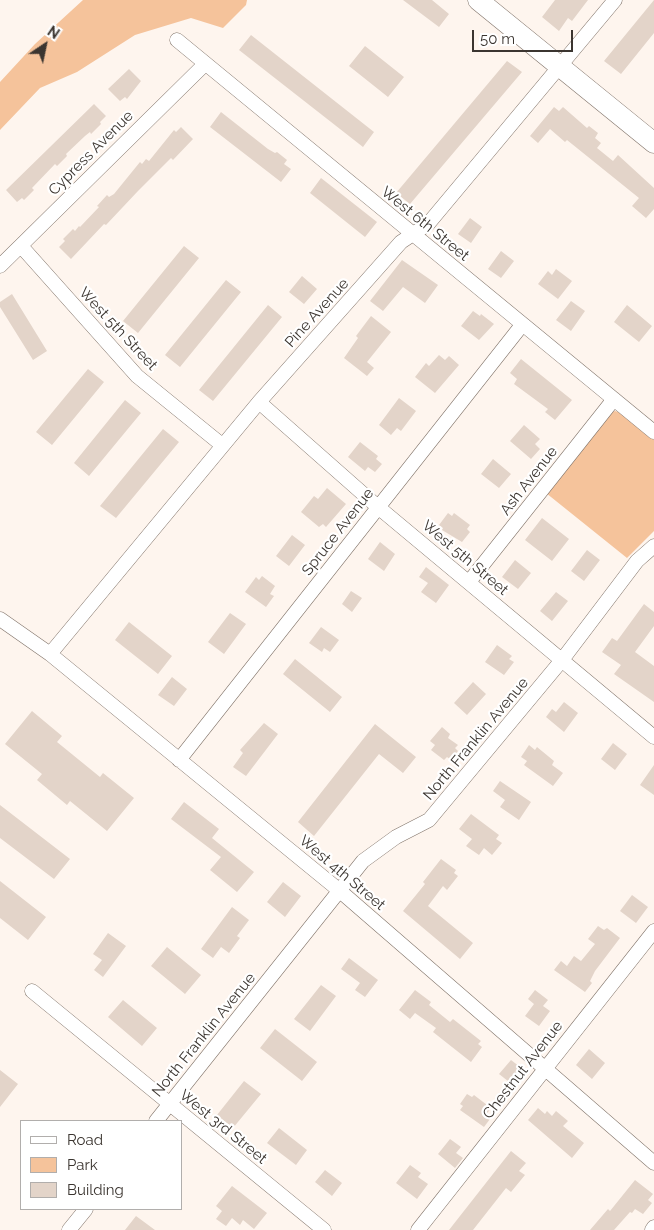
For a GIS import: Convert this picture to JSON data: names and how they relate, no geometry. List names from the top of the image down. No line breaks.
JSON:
{"streets":{"street":["Cypress Avenue","West 6th Street","Pine Avenue","West 5th Street","Ash Avenue","Spruce Avenue","North Franklin Avenue","West 4th Street","Chestnut Avenue","West 3rd Street"]},"crossings":[["Cypress Avenue","West 6th Street"],["Cypress Avenue","West 5th Street"],["West 6th Street","Pine Avenue"],["West 6th Street","Ash Avenue"],["West 6th Street","Spruce Avenue"],["Pine Avenue","West 5th Street"],["Pine Avenue","West 4th Street"],["West 5th Street","Ash Avenue"],["West 5th Street","Spruce Avenue"],["West 5th Street","North Franklin Avenue"],["Spruce Avenue","West 4th Street"],["North Franklin Avenue","West 4th Street"],["North Franklin Avenue","West 3rd Street"],["West 4th Street","Chestnut Avenue"]],"legend":["Road","Park","Building"],"scale_bar":"50 m","north":"top right"}
